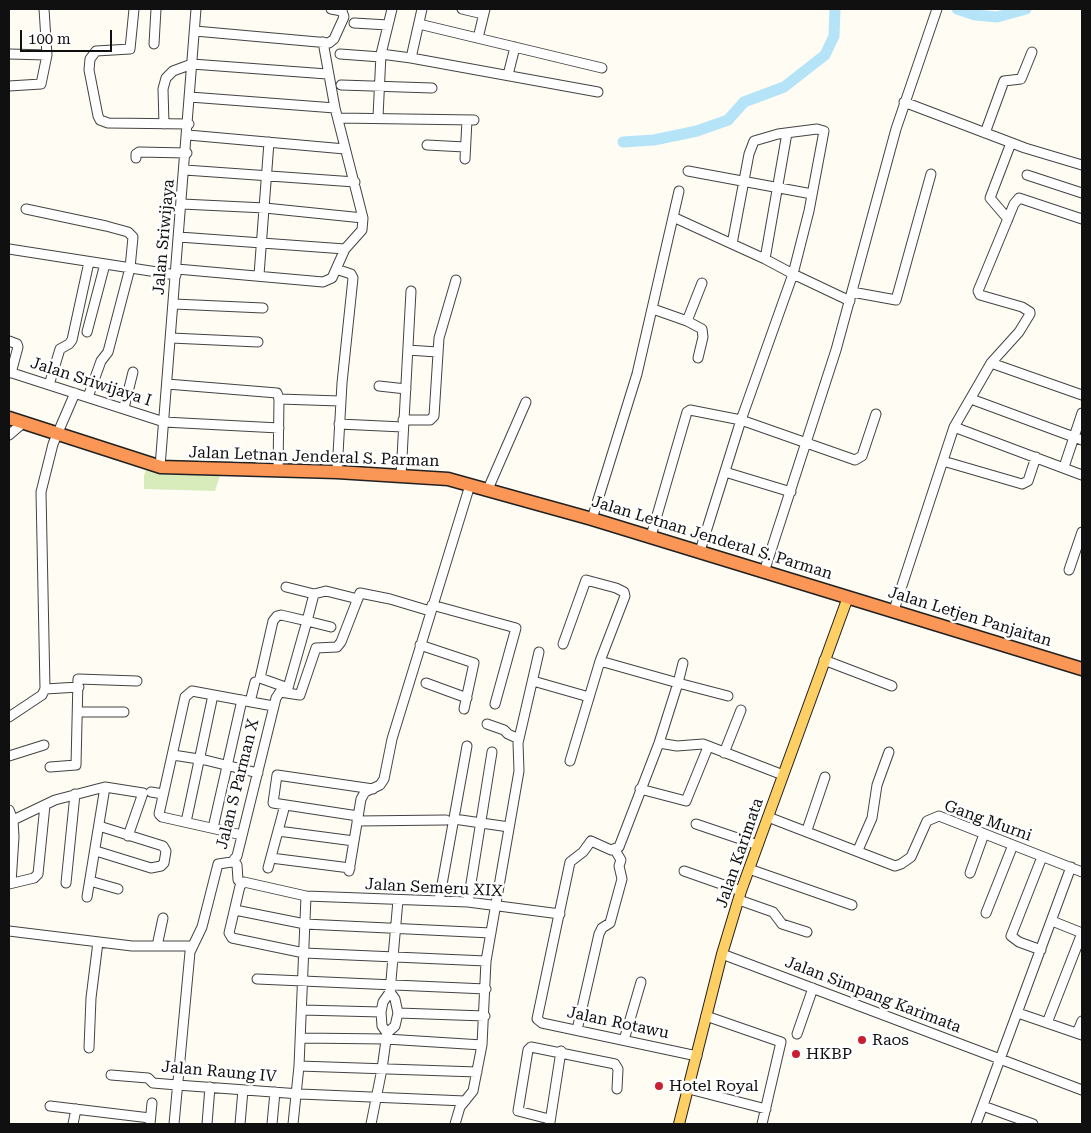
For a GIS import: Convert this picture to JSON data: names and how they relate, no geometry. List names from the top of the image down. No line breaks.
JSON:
{"streets":{"highway":["Jalan Letnan Jenderal S. Parman","Jalan Letjen Panjaitan"],"main road":["Jalan Karimata"],"street":["Jalan Sriwijaya","Jalan Sriwijaya I","Jalan S Parman X","Gang Murni","Jalan Semeru XIX","Jalan Simpang Karimata","Jalan Rotawu","Jalan Raung IV"]},"crossings":[["Jalan Sriwijaya","Jalan Sriwijaya I"],["Jalan Sriwijaya","Jalan Letnan Jenderal S. Parman"],["Jalan Letnan Jenderal S. Parman","Jalan Letjen Panjaitan"],["Jalan Letnan Jenderal S. Parman","Jalan Karimata"],["Jalan Letjen Panjaitan","Jalan Karimata"],["Jalan S Parman X","Jalan Raung IV"],["Gang Murni","Jalan Karimata"],["Jalan Karimata","Jalan Simpang Karimata"],["Jalan Karimata","Jalan Rotawu"],["Jalan Semeru XIX","Jalan Rotawu"]],"places":["Raos","HKBP","Hotel Royal"],"scale_bar":"100 m"}
